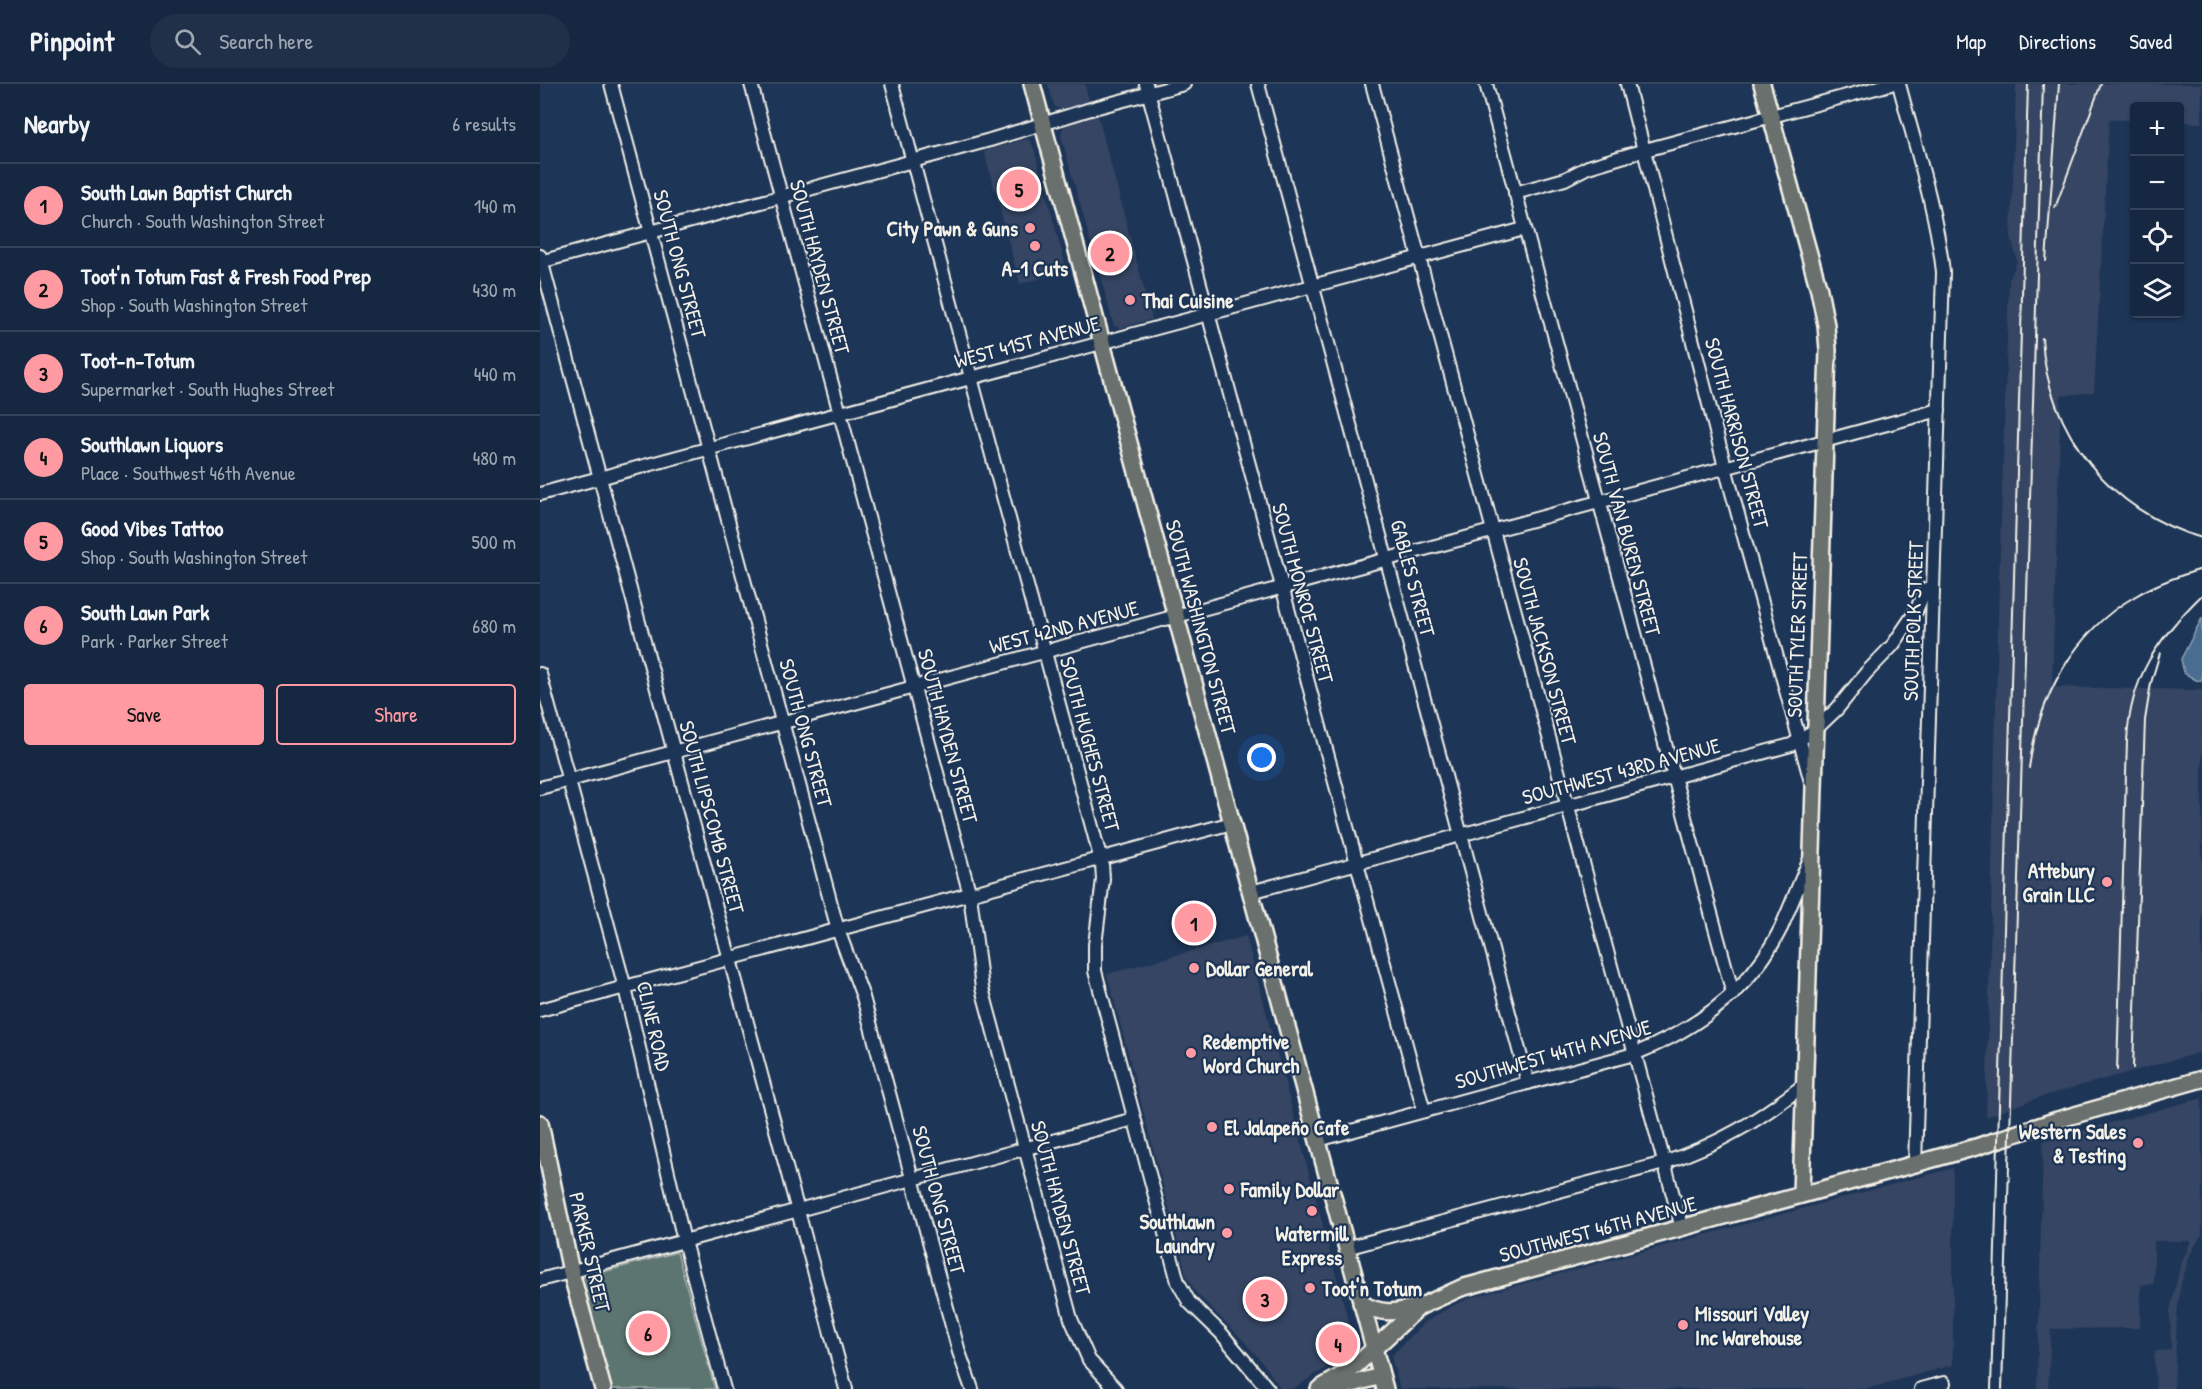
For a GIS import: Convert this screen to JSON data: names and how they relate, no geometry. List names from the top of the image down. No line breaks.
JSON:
{"streets":{"main road":["SOUTH WASHINGTON STREET","SOUTH TYLER STREET","SOUTHWEST 46TH AVENUE","PARKER STREET"],"street":["SOUTH ONG STREET","SOUTH HAYDEN STREET","WEST 41ST AVENUE","SOUTH HARRISON STREET","SOUTH VAN BUREN STREET","GABLES STREET","SOUTH MONROE STREET","SOUTH POLK STREET","WEST 42ND AVENUE","SOUTH JACKSON STREET","SOUTH HUGHES STREET","SOUTHWEST 43RD AVENUE","SOUTH LIPSCOMB STREET","CLINE ROAD","SOUTHWEST 44TH AVENUE"]},"crossings":[["SOUTH ONG STREET","WEST 41ST AVENUE"],["SOUTH ONG STREET","WEST 42ND AVENUE"],["SOUTH HAYDEN STREET","WEST 41ST AVENUE"],["SOUTH HAYDEN STREET","WEST 42ND AVENUE"],["WEST 41ST AVENUE","SOUTH VAN BUREN STREET"],["WEST 41ST AVENUE","GABLES STREET"],["WEST 41ST AVENUE","SOUTH MONROE STREET"],["WEST 41ST AVENUE","SOUTH WASHINGTON STREET"],["WEST 41ST AVENUE","SOUTH JACKSON STREET"],["WEST 41ST AVENUE","SOUTH HUGHES STREET"],["WEST 41ST AVENUE","SOUTH LIPSCOMB STREET"],["SOUTH HARRISON STREET","WEST 42ND AVENUE"],["SOUTH HARRISON STREET","SOUTH TYLER STREET"],["SOUTH HARRISON STREET","SOUTHWEST 43RD AVENUE"],["SOUTH VAN BUREN STREET","WEST 42ND AVENUE"],["SOUTH VAN BUREN STREET","SOUTHWEST 43RD AVENUE"],["SOUTH VAN BUREN STREET","SOUTHWEST 44TH AVENUE"],["GABLES STREET","WEST 42ND AVENUE"],["GABLES STREET","SOUTHWEST 43RD AVENUE"],["GABLES STREET","SOUTHWEST 44TH AVENUE"],["SOUTH MONROE STREET","WEST 42ND AVENUE"],["SOUTH MONROE STREET","SOUTHWEST 43RD AVENUE"],["SOUTH MONROE STREET","SOUTHWEST 44TH AVENUE"],["SOUTH POLK STREET","WEST 42ND AVENUE"],["SOUTH POLK STREET","SOUTHWEST 43RD AVENUE"],["SOUTH POLK STREET","SOUTHWEST 46TH AVENUE"],["WEST 42ND AVENUE","SOUTH WASHINGTON STREET"],["WEST 42ND AVENUE","SOUTH TYLER STREET"],["WEST 42ND AVENUE","SOUTH JACKSON STREET"],["WEST 42ND AVENUE","SOUTH HUGHES STREET"],["WEST 42ND AVENUE","SOUTH LIPSCOMB STREET"],["WEST 42ND AVENUE","CLINE ROAD"],["SOUTH WASHINGTON STREET","SOUTHWEST 43RD AVENUE"],["SOUTH WASHINGTON STREET","SOUTHWEST 44TH AVENUE"],["SOUTH WASHINGTON STREET","SOUTHWEST 46TH AVENUE"],["SOUTH TYLER STREET","SOUTHWEST 43RD AVENUE"],["SOUTH TYLER STREET","SOUTHWEST 44TH AVENUE"],["SOUTH TYLER STREET","SOUTHWEST 46TH AVENUE"],["SOUTH JACKSON STREET","SOUTHWEST 43RD AVENUE"],["SOUTH JACKSON STREET","SOUTHWEST 44TH AVENUE"],["SOUTH JACKSON STREET","SOUTHWEST 46TH AVENUE"]],"places":["City Pawn & Guns","A-1 Cuts","Thai Cuisine","Attebury Grain LLC","Dollar General","Redemptive Word Church","El Jalapeño Cafe","Western Sales & Testing","Family Dollar","Watermill Express","Southlawn Laundry","Toot'n Totum","Missouri Valley Inc Warehouse"],"page":{"header":"Pinpoint","search":"Search here","nav":["Map","Directions","Saved"],"heading":["Nearby","6 results"],"map_buttons":["+","−"],"list":[{"mark":"1","name":"South Lawn Baptist Church","note":"Church · South Washington Street","value":"140 m"},{"mark":"2","name":"Toot'n Totum Fast & Fresh Food Prep","note":"Shop · South Washington Street","value":"430 m"},{"mark":"3","name":"Toot-n-Totum","note":"Supermarket · South Hughes Street","value":"440 m"},{"mark":"4","name":"Southlawn Liquors","note":"Place · Southwest 46th Avenue","value":"480 m"},{"mark":"5","name":"Good Vibes Tattoo","note":"Shop · South Washington Street","value":"500 m"},{"mark":"6","name":"South Lawn Park","note":"Park · Parker Street","value":"680 m"}],"pins":["5","2","1","3","6","4"],"buttons":["Save","Share"]}}
